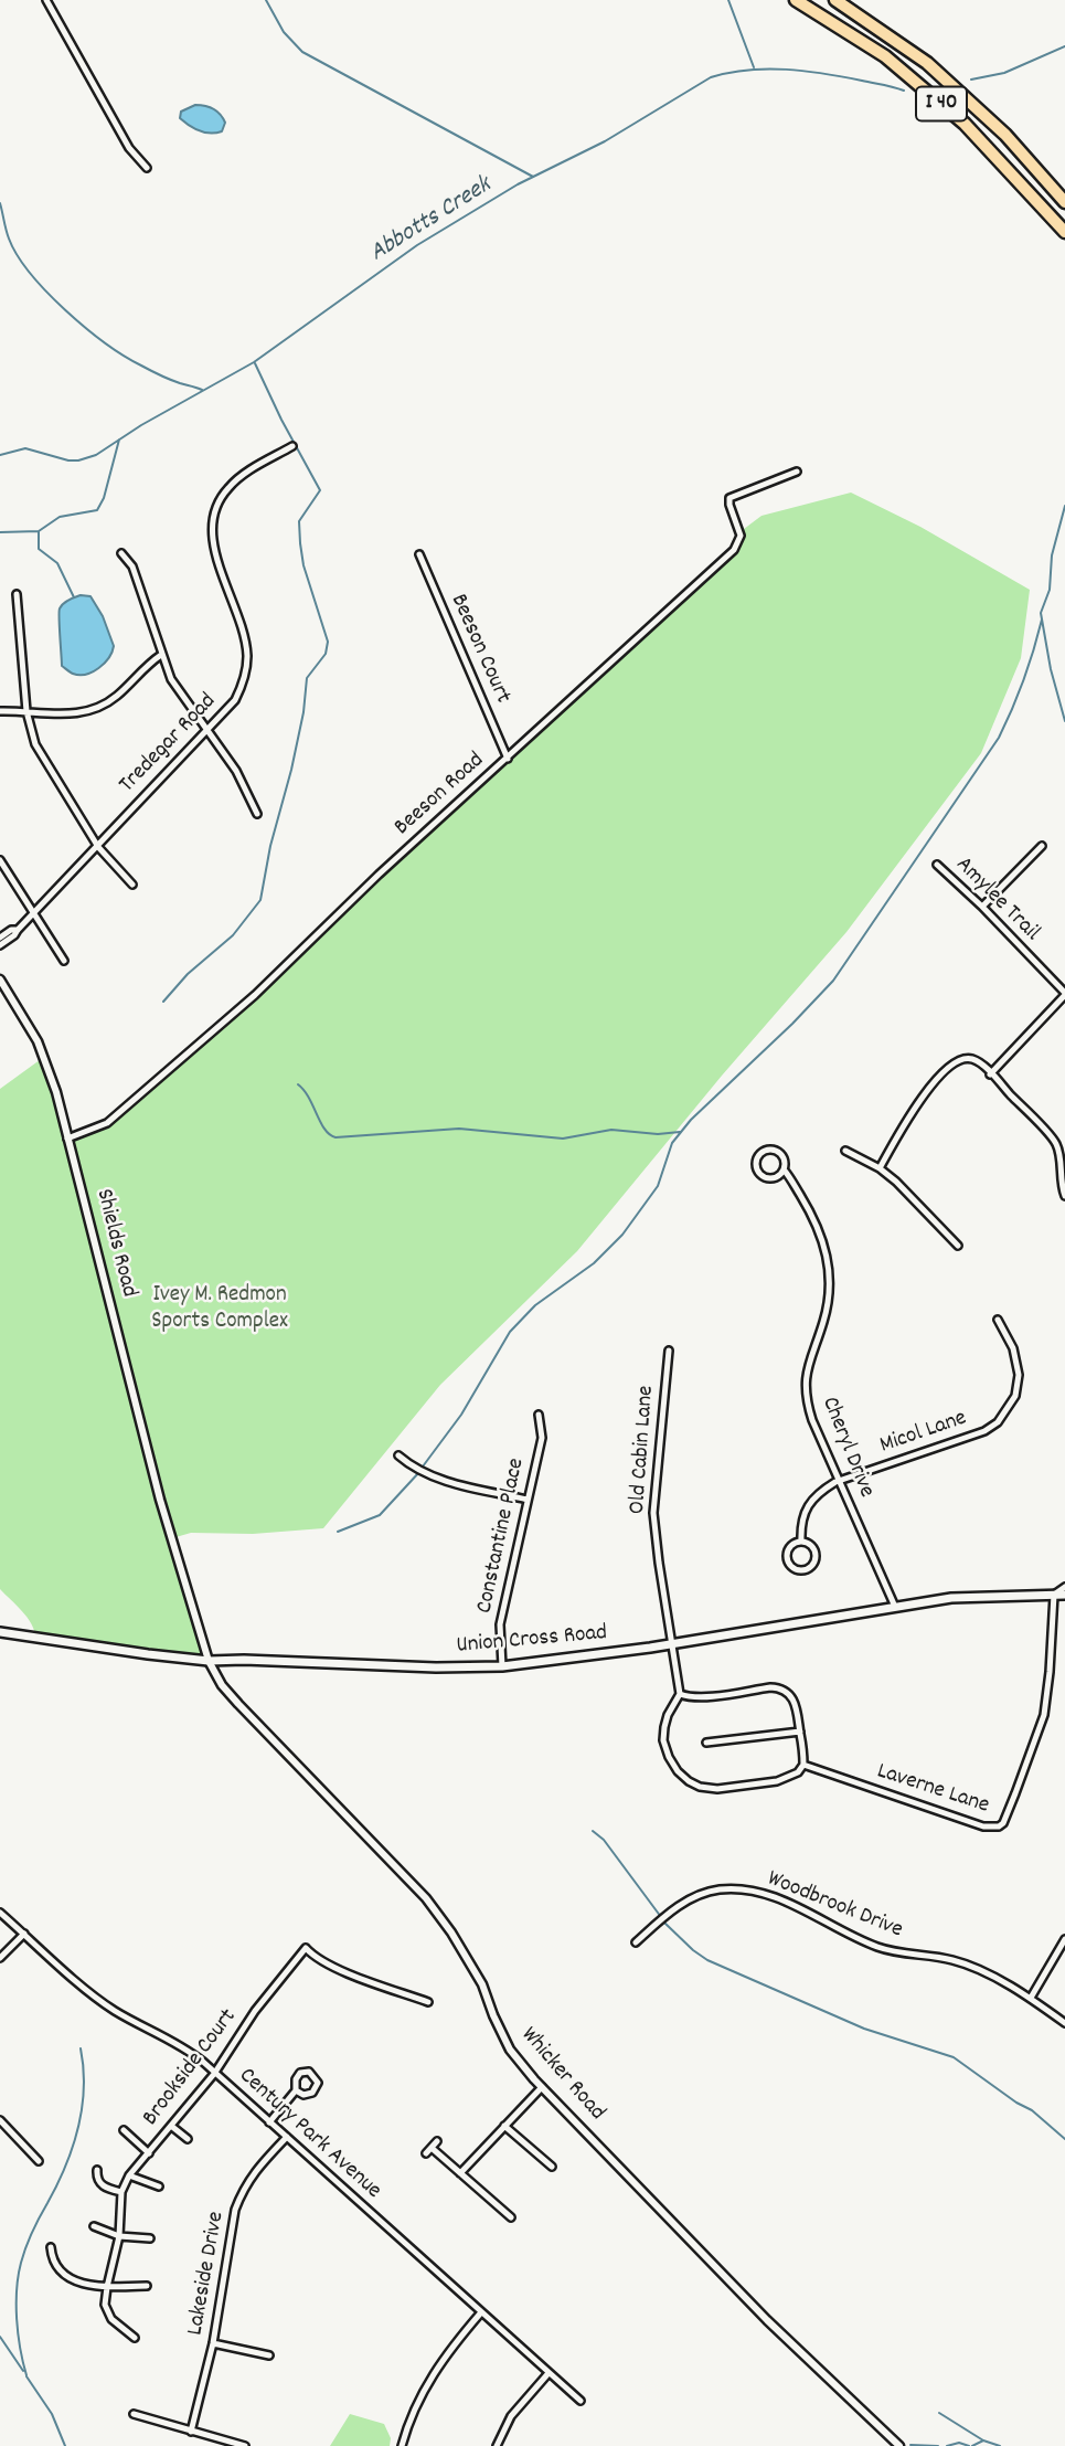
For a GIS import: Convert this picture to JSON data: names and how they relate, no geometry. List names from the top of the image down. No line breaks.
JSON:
{"streets":{"highway":["I 40"],"main road":["Union Cross Road"],"street":["Beeson Court","Tredegar Road","Beeson Road","Amylee Trail","Shields Road","Micol Lane","Cheryl Drive","Old Cabin Lane","Constantine Place","Laverne Lane","Woodbrook Drive","Brookside Court","Whicker Road","Century Park Avenue","Lakeside Drive"]},"crossings":[["Beeson Court","Beeson Road"],["Beeson Road","Shields Road"],["Shields Road","Union Cross Road"],["Shields Road","Whicker Road"],["Micol Lane","Cheryl Drive"],["Cheryl Drive","Union Cross Road"],["Old Cabin Lane","Union Cross Road"],["Old Cabin Lane","Laverne Lane"],["Constantine Place","Union Cross Road"],["Union Cross Road","Laverne Lane"],["Union Cross Road","Whicker Road"],["Brookside Court","Century Park Avenue"],["Century Park Avenue","Lakeside Drive"]],"water":["Abbotts Creek"],"parks":["Ivey M. Redmon Sports Complex"]}
